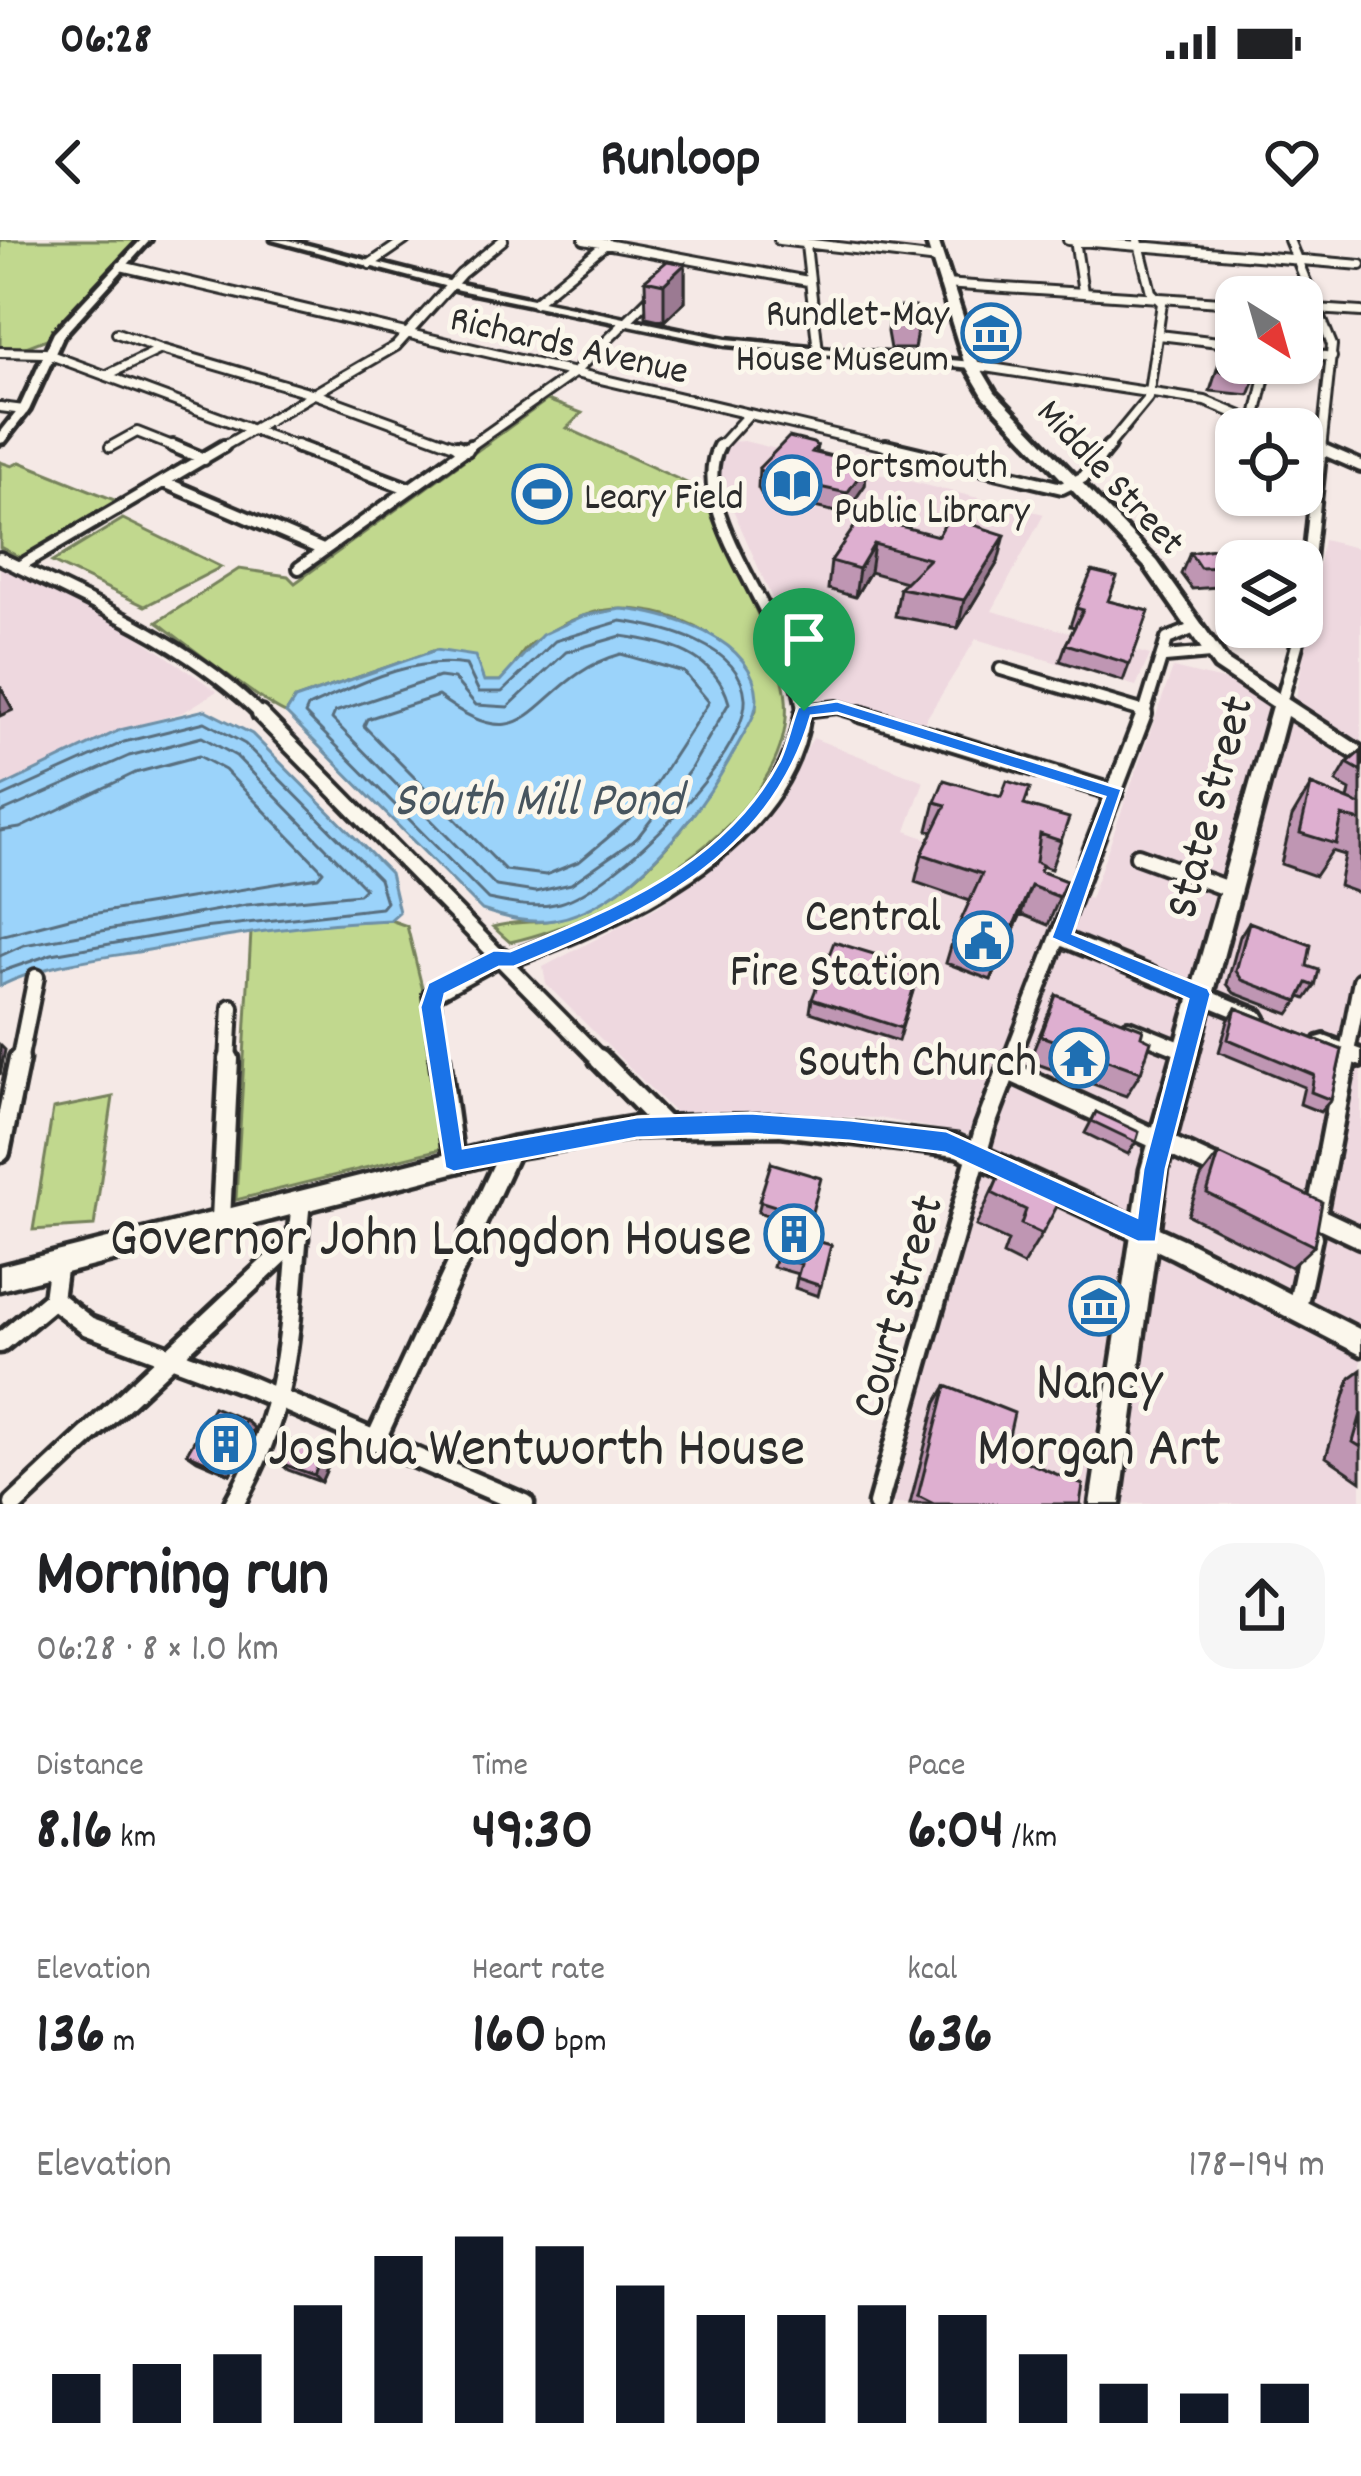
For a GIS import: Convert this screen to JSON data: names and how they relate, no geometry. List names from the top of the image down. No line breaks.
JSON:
{"streets":{"main road":["Middle Street","State Street"],"street":["Richards Avenue","Court Street"]},"crossings":[["Richards Avenue","Middle Street"],["Middle Street","State Street"],["Middle Street","Court Street"]],"water":["South Mill Pond"],"places":{"museum":["Rundlet-May House Museum","Nancy Morgan Art"],"library":["Portsmouth Public Library"],"sports":["Leary Field"],"public building":["Central Fire Station"],"temple":["South Church"],"building":["Governor John Langdon House","Joshua Wentworth House"]},"north":"bottom right","page":{"status":"06:28","header":"Runloop","heading":["Morning run","06:28 · 8 × 1.0 km"],"stats":[["Distance","8.16 km"],["Time","49:30"],["Pace","6:04 /km"],["Elevation","136 m"],["Heart rate","160 bpm"],["kcal","636"]],"chart":["Elevation","178–194 m"]}}
